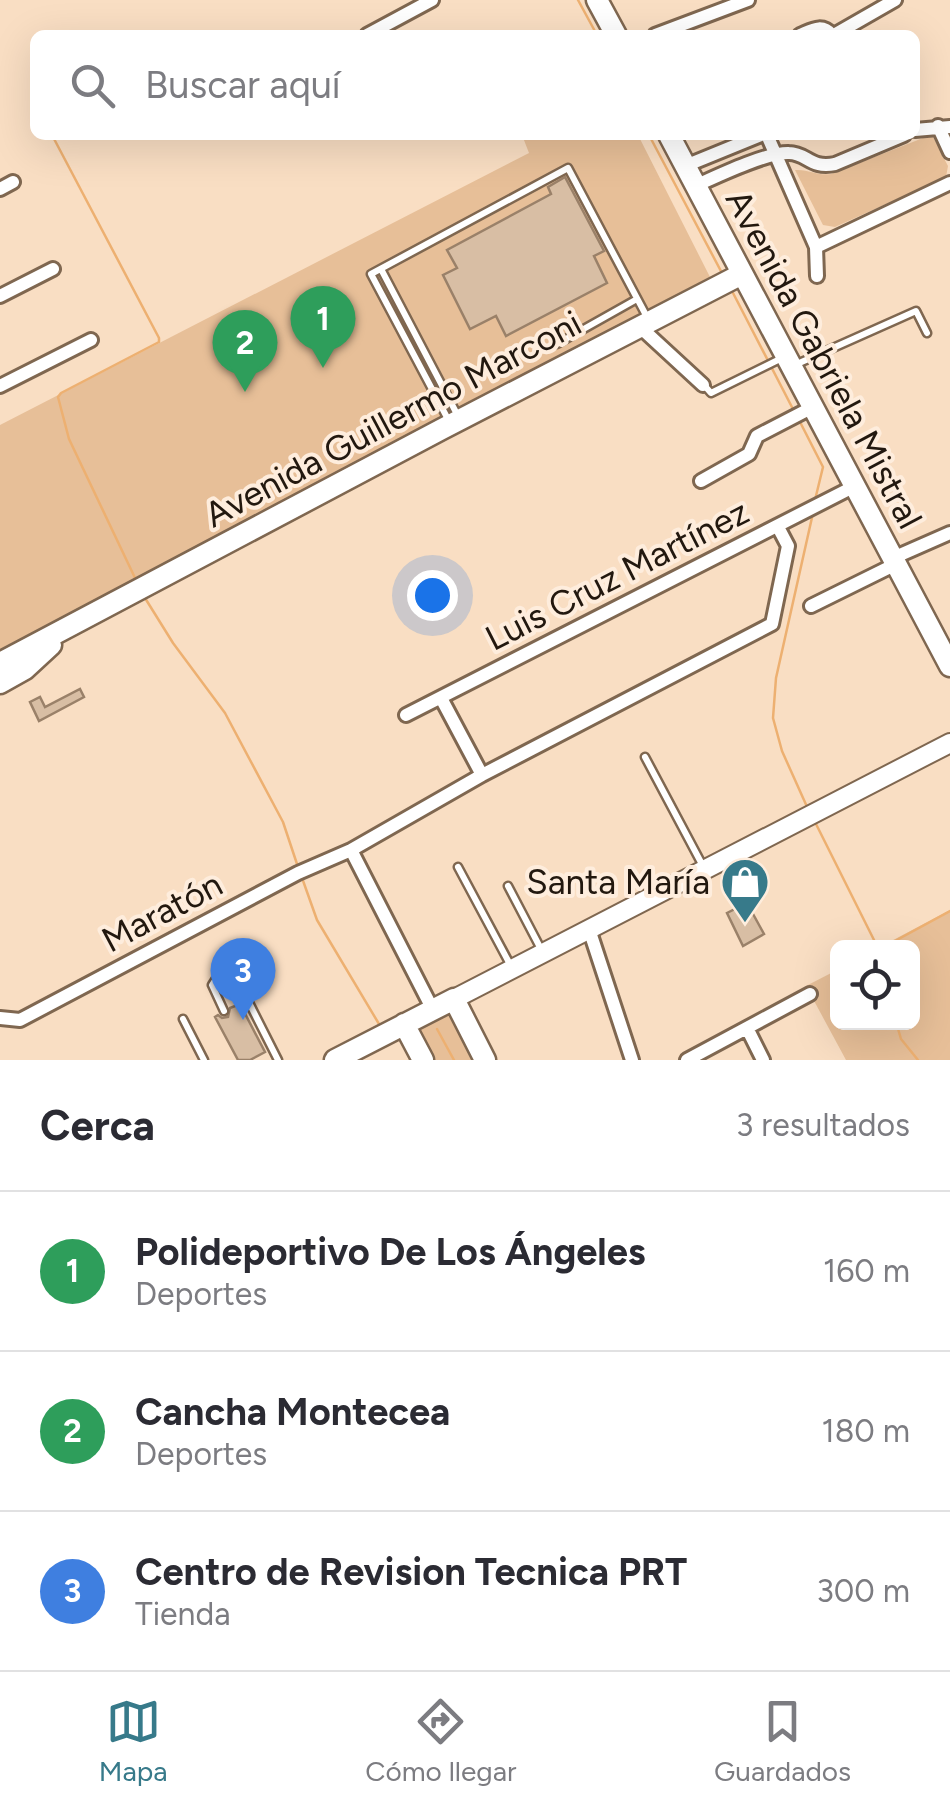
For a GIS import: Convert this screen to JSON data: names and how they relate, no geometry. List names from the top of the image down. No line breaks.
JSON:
{"streets":{"main road":["Avenida Gabriela Mistral","Avenida Guillermo Marconi"],"street":["Luis Cruz Martínez","Maratón"]},"crossings":[["Avenida Gabriela Mistral","Avenida Guillermo Marconi"],["Avenida Gabriela Mistral","Luis Cruz Martínez"],["Luis Cruz Martínez","Maratón"]],"places":{"shop":["Santa María"]},"page":{"search":"Buscar aquí","pins":["1","2","3"],"heading":["Cerca","3 resultados"],"list":[{"mark":"1","name":"Polideportivo De Los Ángeles","note":"Deportes","value":"160 m"},{"mark":"2","name":"Cancha Montecea","note":"Deportes","value":"180 m"},{"mark":"3","name":"Centro de Revision Tecnica PRT","note":"Tienda","value":"300 m"}],"nav":["Mapa","Cómo llegar","Guardados"]}}
